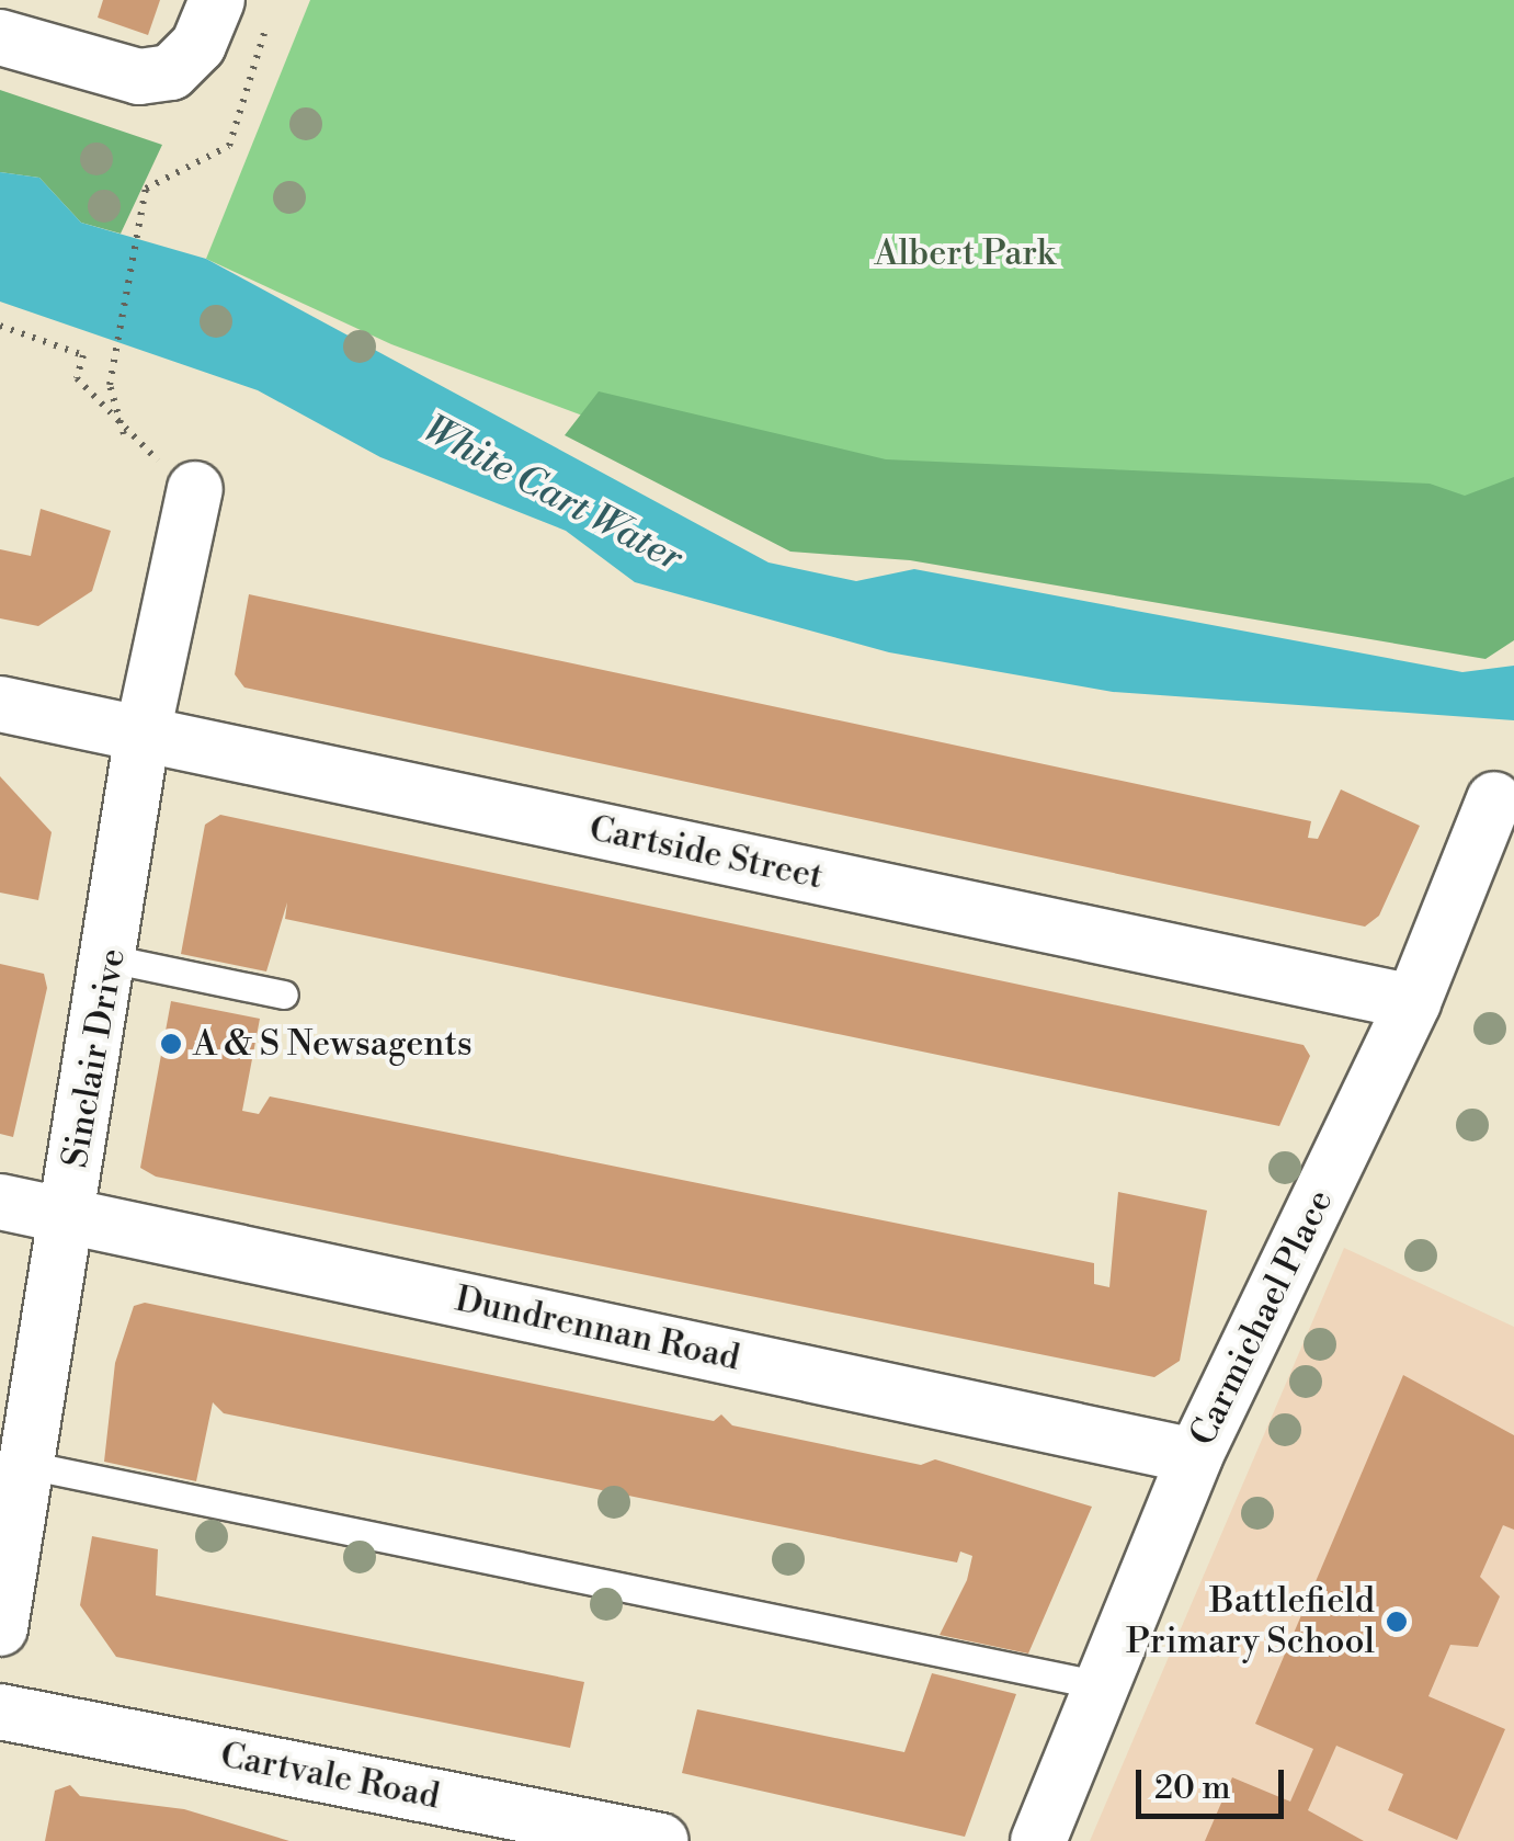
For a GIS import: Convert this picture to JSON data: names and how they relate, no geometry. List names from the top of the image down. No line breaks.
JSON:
{"streets":{"street":["Cartside Street","Sinclair Drive","Carmichael Place","Dundrennan Road","Cartvale Road"]},"crossings":[["Cartside Street","Sinclair Drive"],["Cartside Street","Carmichael Place"],["Sinclair Drive","Dundrennan Road"],["Carmichael Place","Dundrennan Road"]],"water":["White Cart Water"],"parks":["Albert Park"],"places":["A & S Newsagents","Battlefield Primary School"],"scale_bar":"20 m"}
